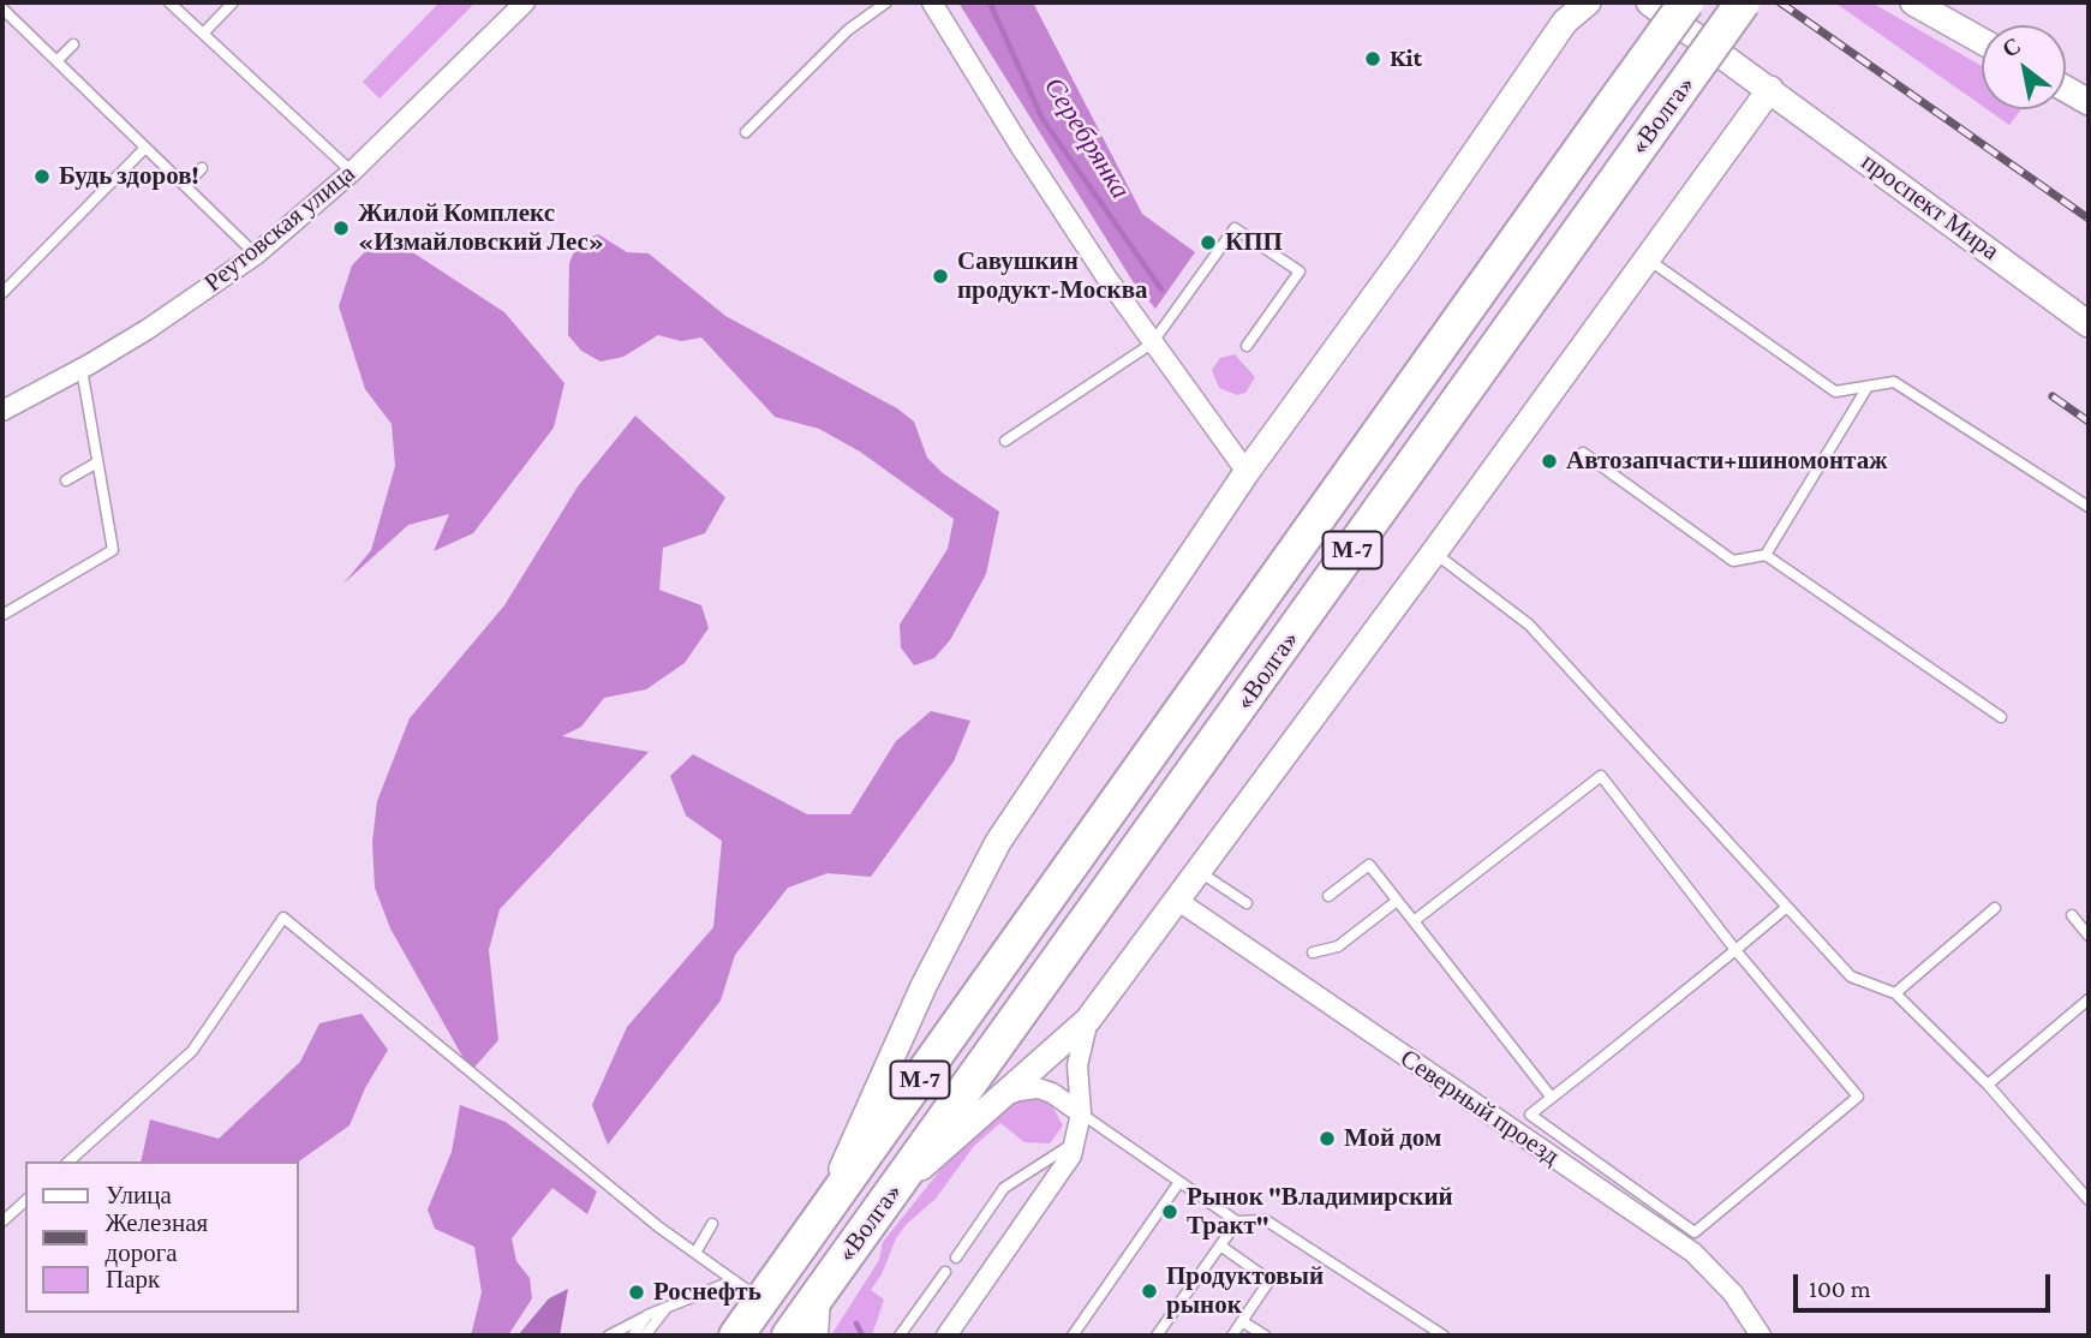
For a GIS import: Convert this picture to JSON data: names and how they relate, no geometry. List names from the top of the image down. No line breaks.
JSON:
{"streets":{"highway":["«Волга»","М-7"],"street":["проспект Мира","Реутовская улица","Северный проезд"]},"water":["Серебрянка"],"places":["Kit","Будь здоров!","Жилой Комплекс «Измайловский Лес»","КПП","Савушкин продукт-Москва","Автозапчасти+шиномонтаж","Мой дом","Рынок \"Владимирский Тракт\"","Продуктовый рынок","Роснефть"],"legend":["Улица","Железная дорога","Парк"],"scale_bar":"100 m","north":"top left"}
